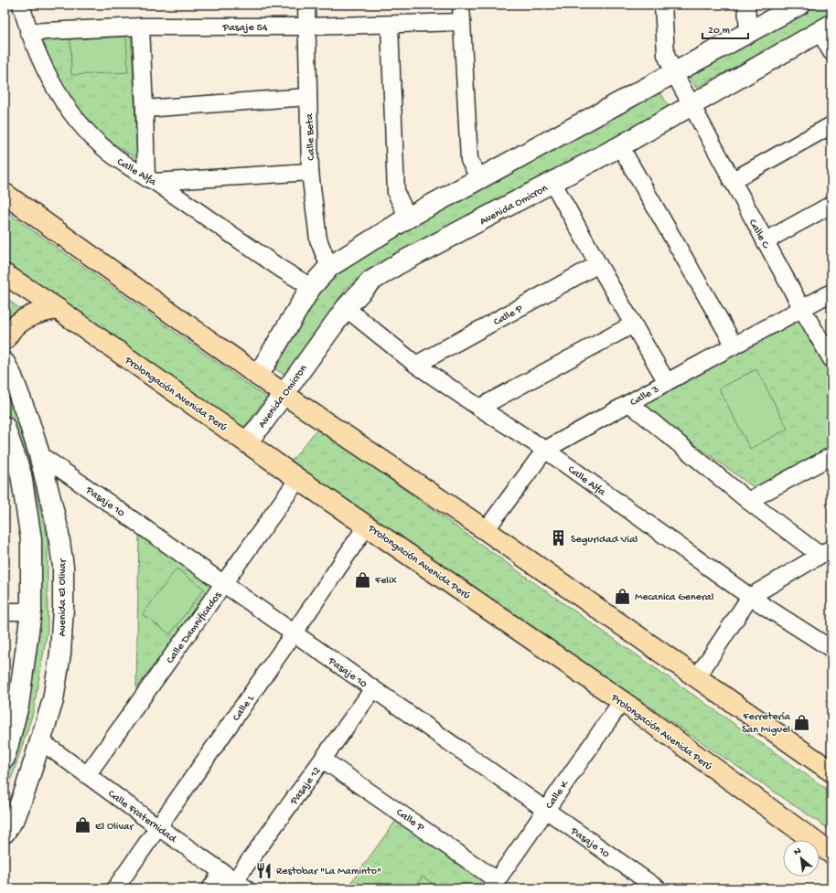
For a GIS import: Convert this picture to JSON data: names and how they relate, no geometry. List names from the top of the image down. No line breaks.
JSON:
{"streets":{"main road":["Prolongación Avenida Perú"],"street":["Pasaje 54","Calle Beta","Calle Alfa","Avenida Omicron","Calle C","Calle P","Calle 3","Pasaje 10","Avenida El Olivar","Calle Damnificados","Calle L","Pasaje 12","Calle K","Calle Fraternidad"]},"crossings":[["Pasaje 54","Calle Beta"],["Pasaje 54","Calle Alfa"],["Calle Alfa","Avenida Omicron"],["Calle Alfa","Calle P"],["Calle Alfa","Calle 3"],["Avenida Omicron","Calle C"],["Avenida Omicron","Prolongación Avenida Perú"],["Calle C","Calle 3"],["Calle P","Pasaje 12"],["Calle P","Calle K"],["Prolongación Avenida Perú","Calle Damnificados"],["Prolongación Avenida Perú","Calle L"],["Prolongación Avenida Perú","Calle K"],["Pasaje 10","Avenida El Olivar"],["Pasaje 10","Calle Damnificados"],["Pasaje 10","Calle L"],["Pasaje 10","Pasaje 12"],["Pasaje 10","Calle K"],["Avenida El Olivar","Calle Fraternidad"],["Calle Damnificados","Calle Fraternidad"],["Calle L","Calle Fraternidad"],["Pasaje 12","Calle Fraternidad"]],"places":{"building":["Seguridad Vial"],"shop":["Felix","Mecanica General","Ferretería San Miguel","El Olivar"],"restaurant":["Restobar \"La Maminto\""]},"scale_bar":"20 m","north":"top left"}
